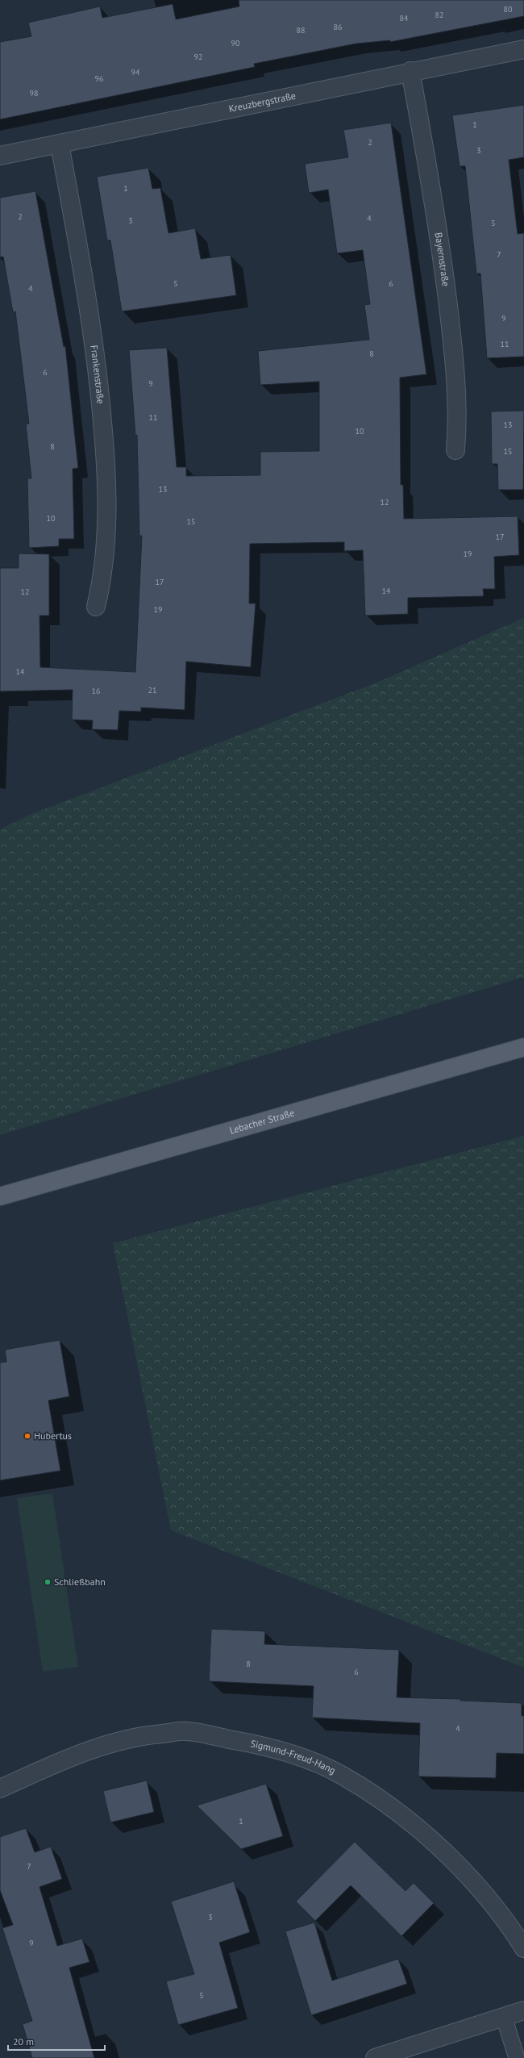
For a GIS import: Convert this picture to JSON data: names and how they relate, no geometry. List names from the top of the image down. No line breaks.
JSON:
{"streets":{"main road":["Lebacher Straße"],"street":["Kreuzbergstraße","Bayernstraße","Frankenstraße","Sigmund-Freud-Hang"]},"crossings":[["Kreuzbergstraße","Bayernstraße"],["Kreuzbergstraße","Frankenstraße"]],"places":["Hubertus","Schließbahn"],"house_numbers":["80","82","84","86","88","90","92","94","96","98","1","2","3","1","2","4","3","5","7","5","6","4","9","11","8","6","9","11","13","10","8","15","13","12","10","15","17","19","17","14","12","19","14","21","16","8","6","4","1","7","3","9","5"],"scale_bar":"20 m"}
